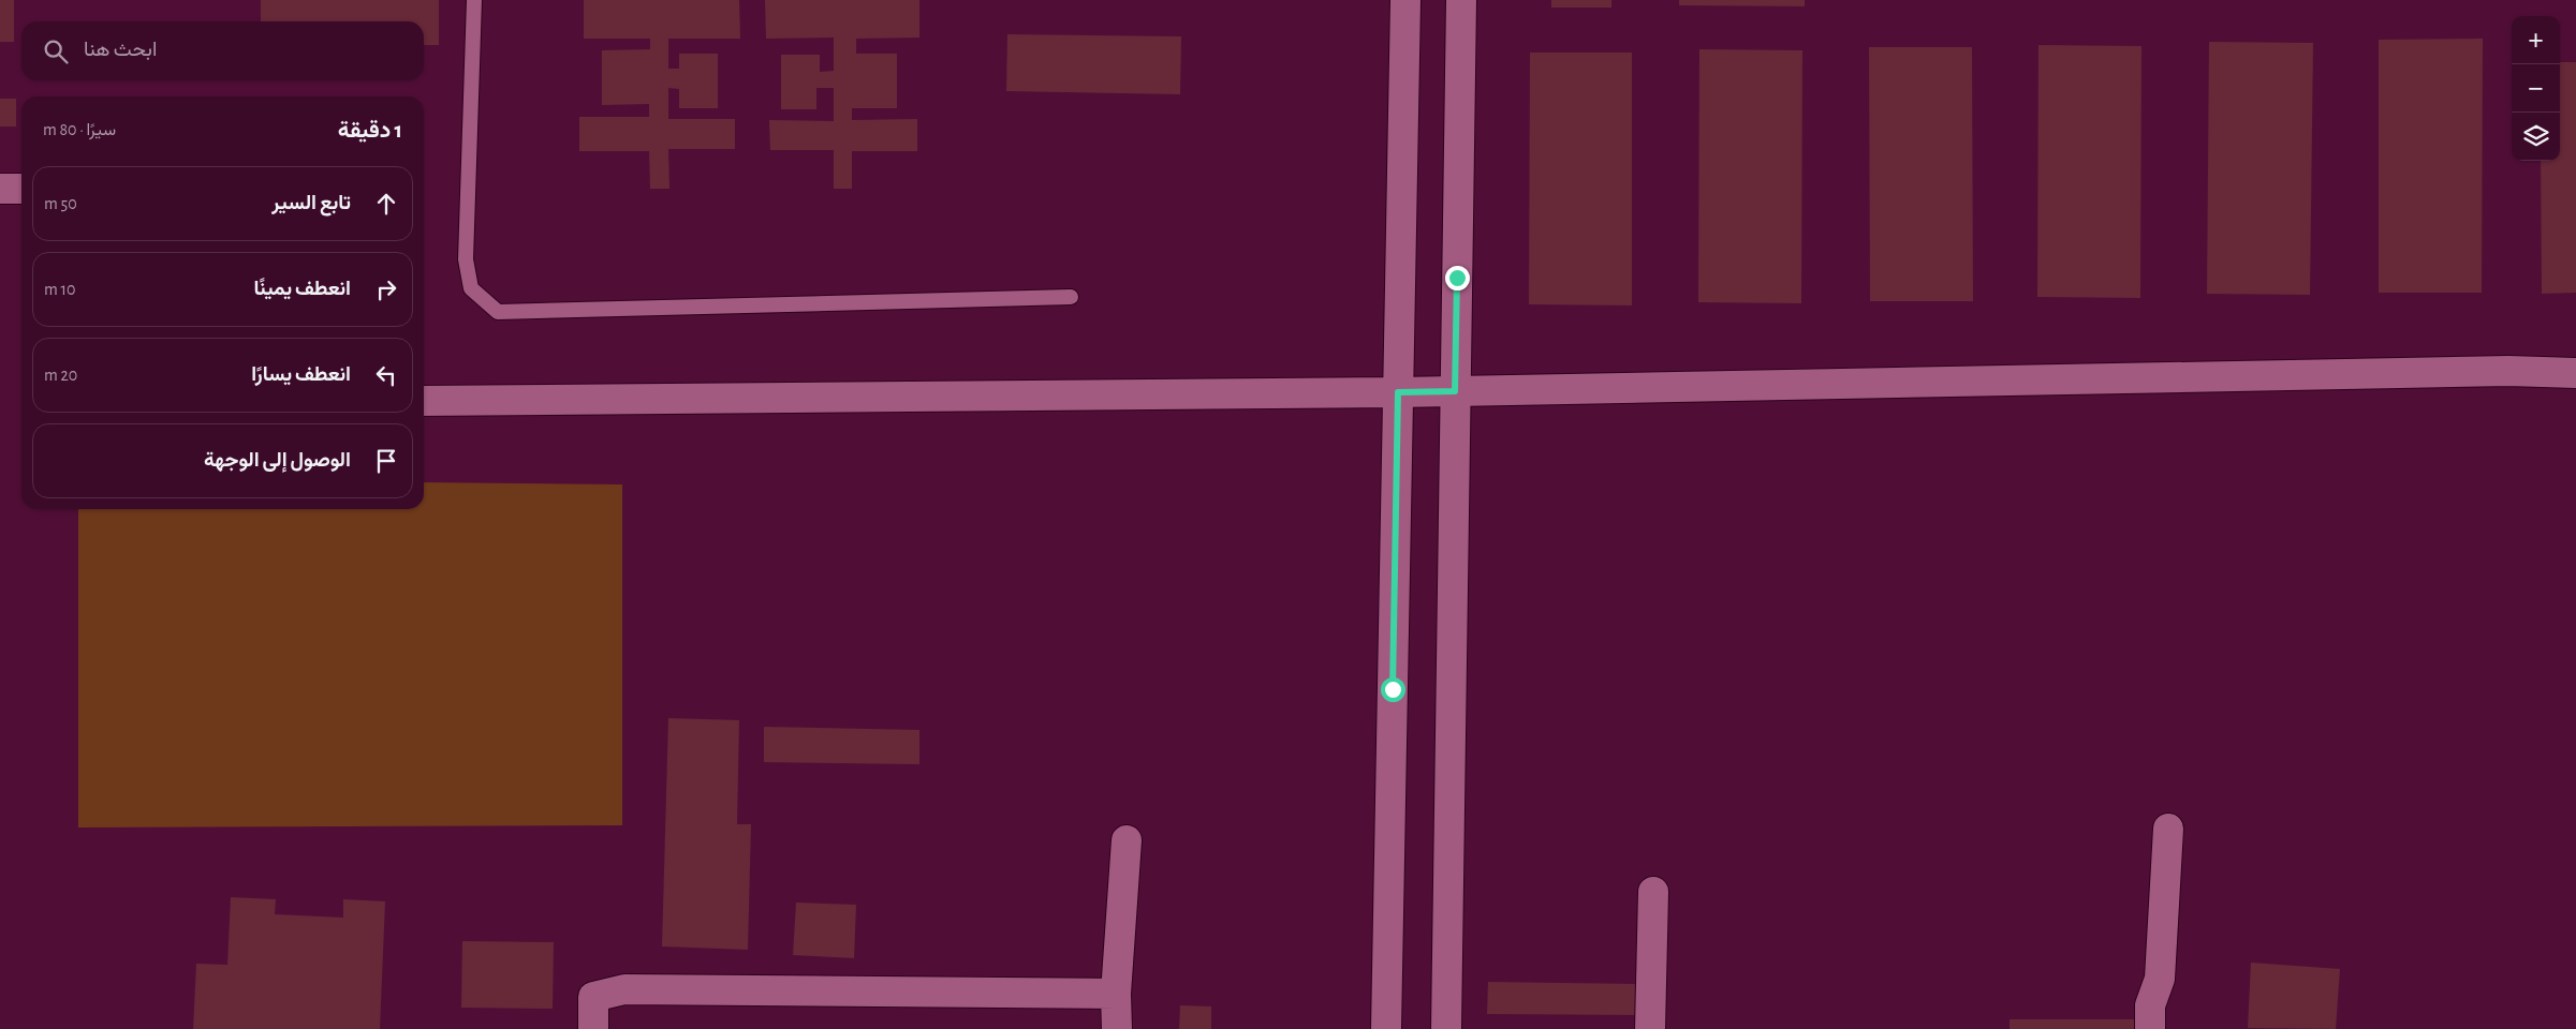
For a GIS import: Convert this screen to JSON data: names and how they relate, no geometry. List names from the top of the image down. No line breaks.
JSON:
{"page":{"map_buttons":["+","−"],"search":"ابحث هنا","heading":["1 دقيقة","سيرًا · 80 m"],"list":[["تابع السير","50 m"],["انعطف يمينًا","10 m"],["انعطف يسارًا","20 m"],"الوصول إلى الوجهة"]}}
